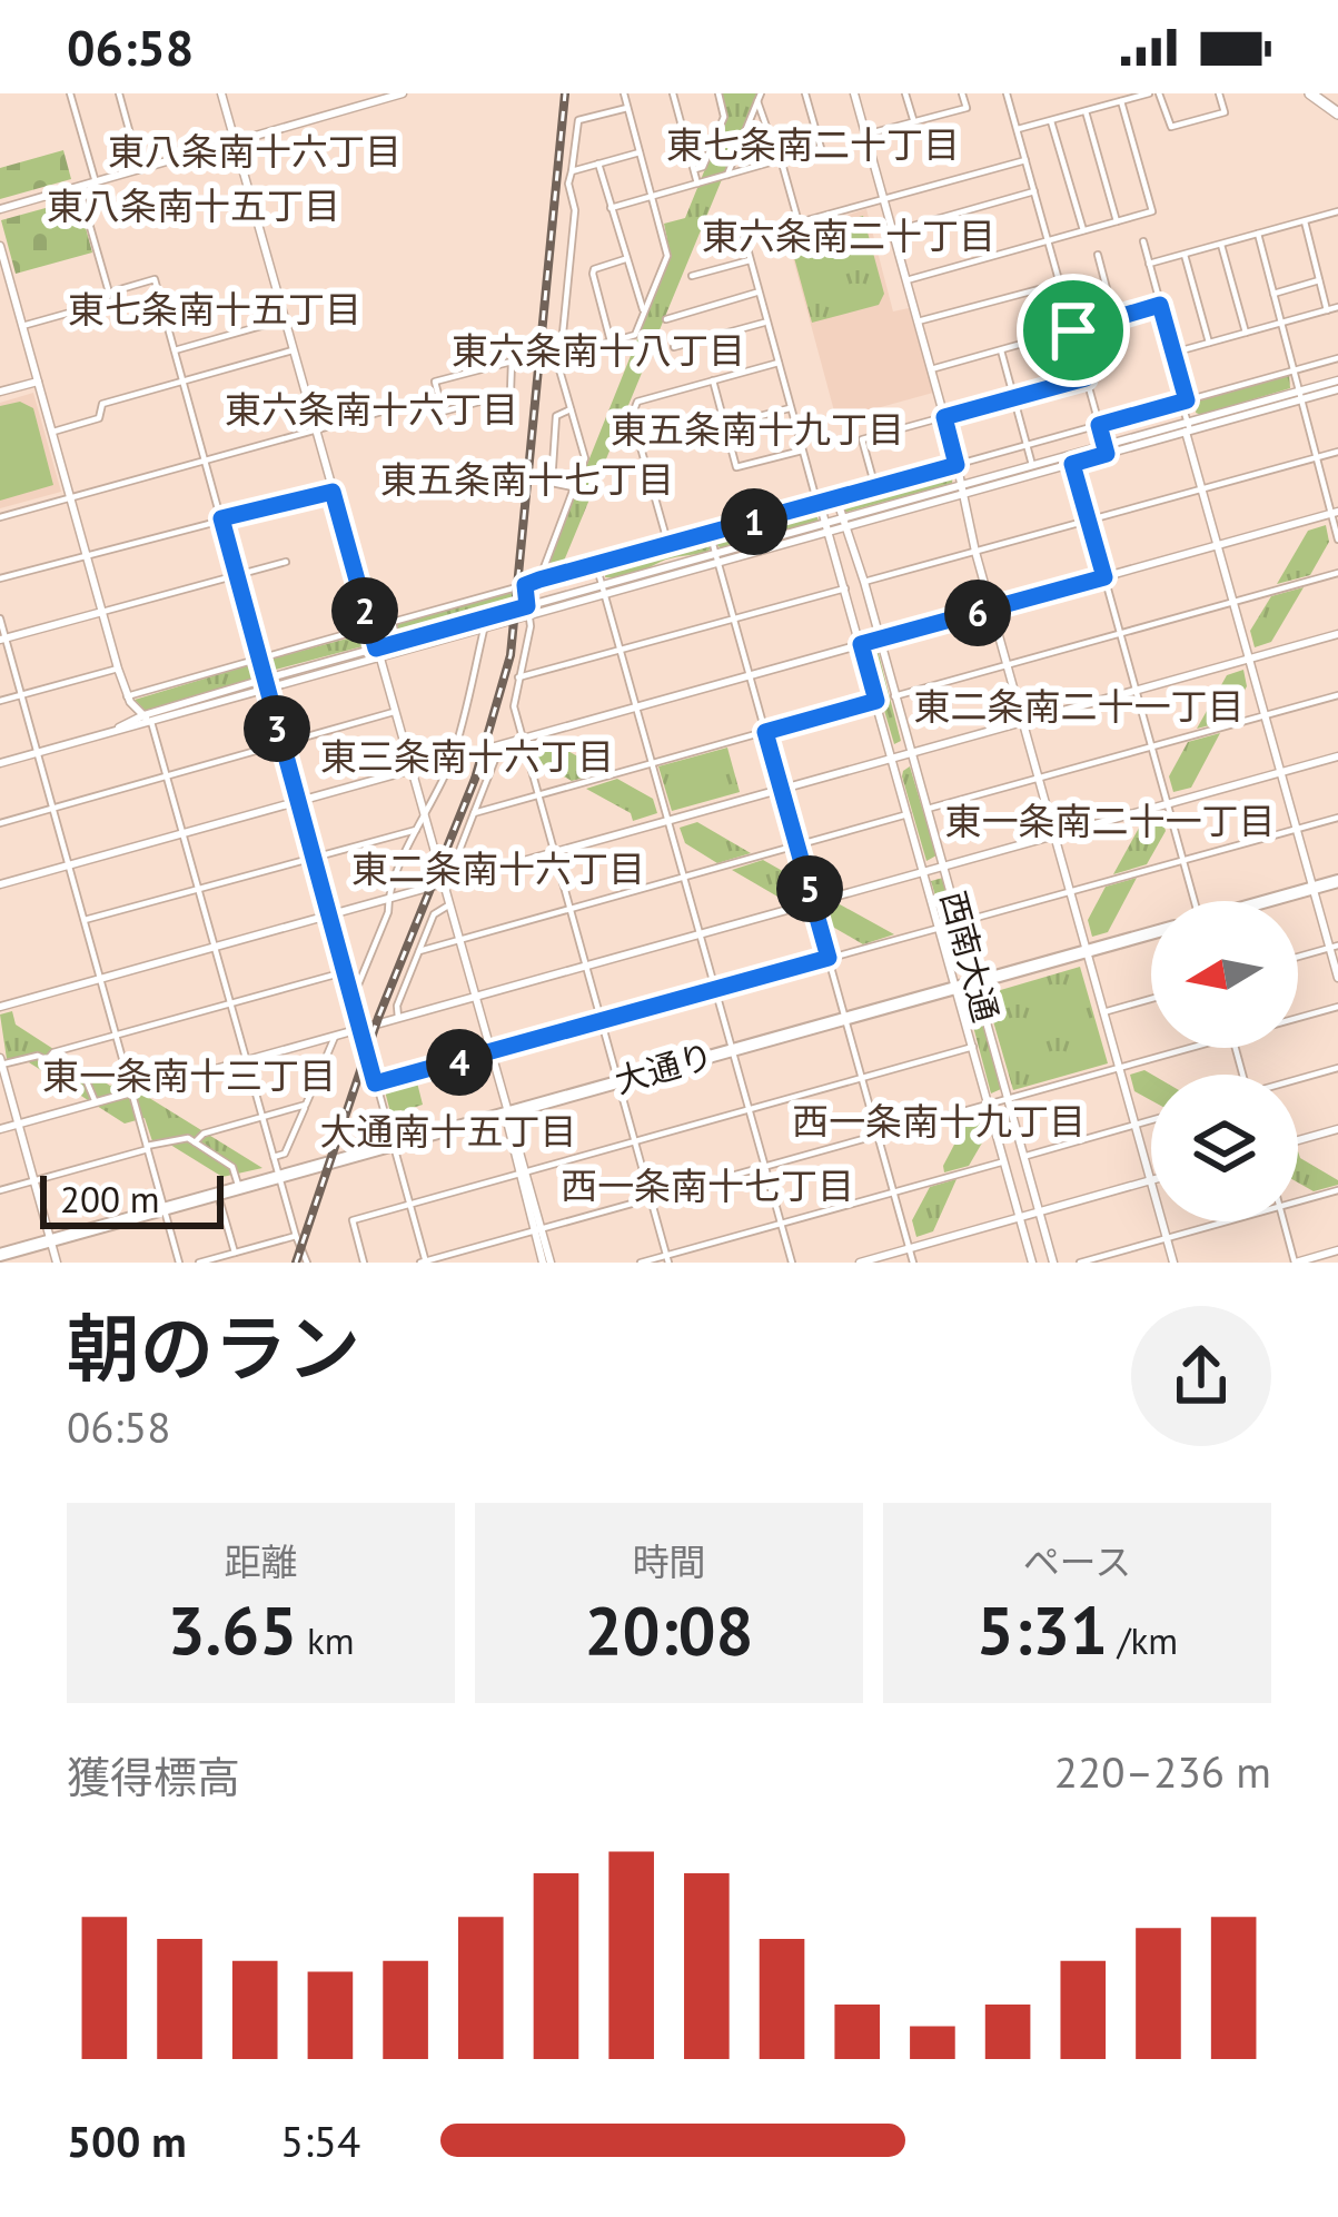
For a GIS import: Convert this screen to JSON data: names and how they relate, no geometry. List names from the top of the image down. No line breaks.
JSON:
{"streets":{"highway":["大通り"],"street":["西南大通"]},"crossings":[["西南大通","大通り"]],"districts":["東七条南二十丁目","東八条南十六丁目","東八条南十五丁目","東六条南二十丁目","東七条南十五丁目","東六条南十八丁目","東六条南十六丁目","東五条南十九丁目","東五条南十七丁目","東二条南二十一丁目","東三条南十六丁目","東一条南二十一丁目","東二条南十六丁目","東一条南十三丁目","西一条南十九丁目","大通南十五丁目","西一条南十七丁目"],"scale_bar":"200 m","north":"left","page":{"status":"06:58","pins":["1","2","6","3","5","4"],"scale":"200 m","heading":["朝のラン","06:58"],"stats":[["距離","3.65 km"],["時間","20:08"],["ペース","5:31 /km"]],"chart":["獲得標高","220–236 m"],"list":[{"name":"500 m","note":"5:54"}]}}
